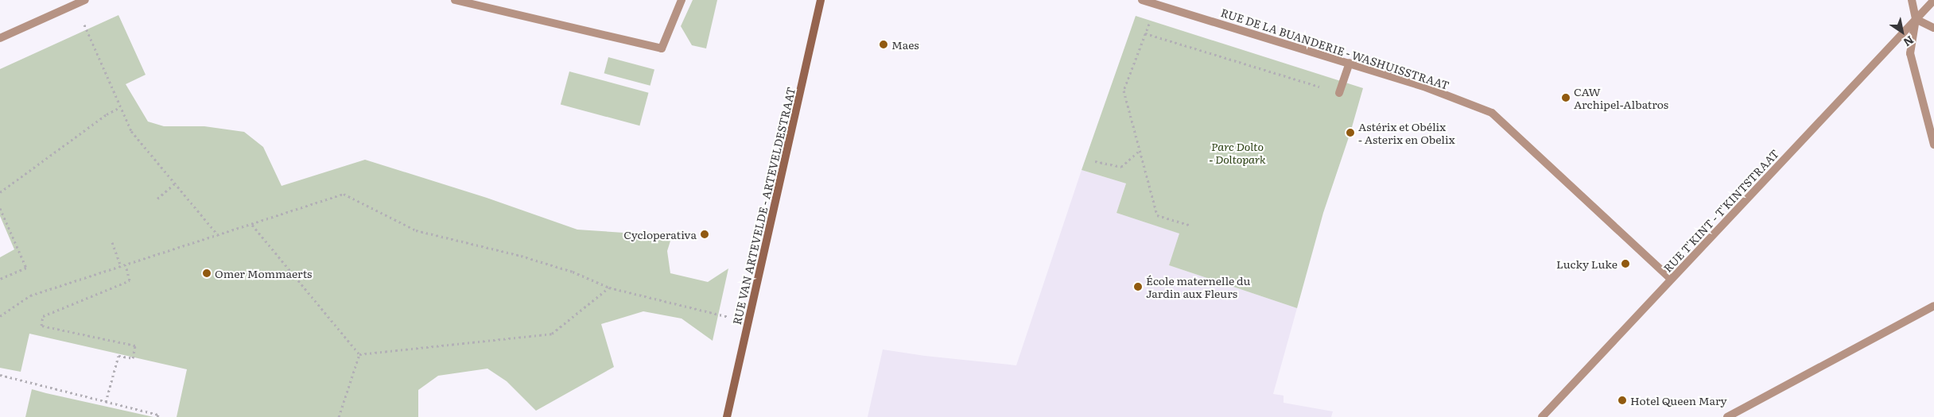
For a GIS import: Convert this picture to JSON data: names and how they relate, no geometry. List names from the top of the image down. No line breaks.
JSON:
{"streets":{"street":["RUE DE LA BUANDERIE - WASHUISSTRAAT","RUE VAN ARTEVELDE - ARTEVELDESTRAAT","RUE T'KINT - T'KINTSTRAAT"]},"crossings":[["RUE DE LA BUANDERIE - WASHUISSTRAAT","RUE T'KINT - T'KINTSTRAAT"]],"parks":["Parc Dolto - Doltopark"],"places":["Maes","CAW Archipel-Albatros","Astérix et Obélix - Asterix en Obelix","Cycloperativa","Lucky Luke","Omer Mommaerts","École maternelle du Jardin aux Fleurs","Hotel Queen Mary"],"north":"bottom right"}
